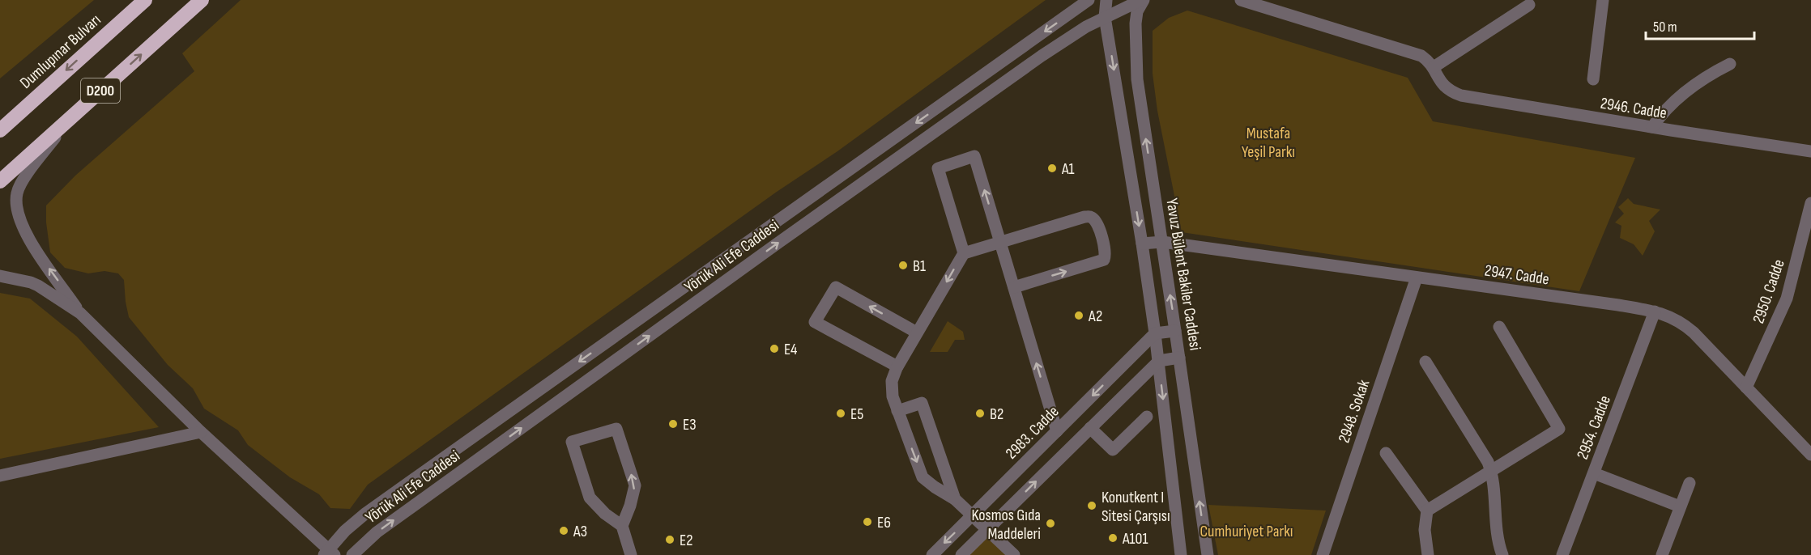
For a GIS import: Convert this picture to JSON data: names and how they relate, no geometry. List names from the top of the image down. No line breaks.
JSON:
{"streets":{"highway":["Dumlupınar Bulvarı","D200"],"street":["2946. Cadde","Yörük Ali Efe Caddesi","Yavuz Bülent Bakiler Caddesi","2947. Cadde","2950. Cadde","2948. Sokak","2954. Cadde","2983. Cadde"]},"crossings":[["Yörük Ali Efe Caddesi","Yavuz Bülent Bakiler Caddesi"],["Yavuz Bülent Bakiler Caddesi","2947. Cadde"],["2947. Cadde","2950. Cadde"],["2947. Cadde","2948. Sokak"],["2947. Cadde","2954. Cadde"]],"parks":["Mustafa Yeşil Parkı","Cumhuriyet Parkı"],"places":["A1","B1","A2","E4","E5","B2","E3","Konutkent I Sitesi Çarşısı","E6","Kosmos Gıda Maddeleri","A3","A101","E2"],"scale_bar":"50 m"}
